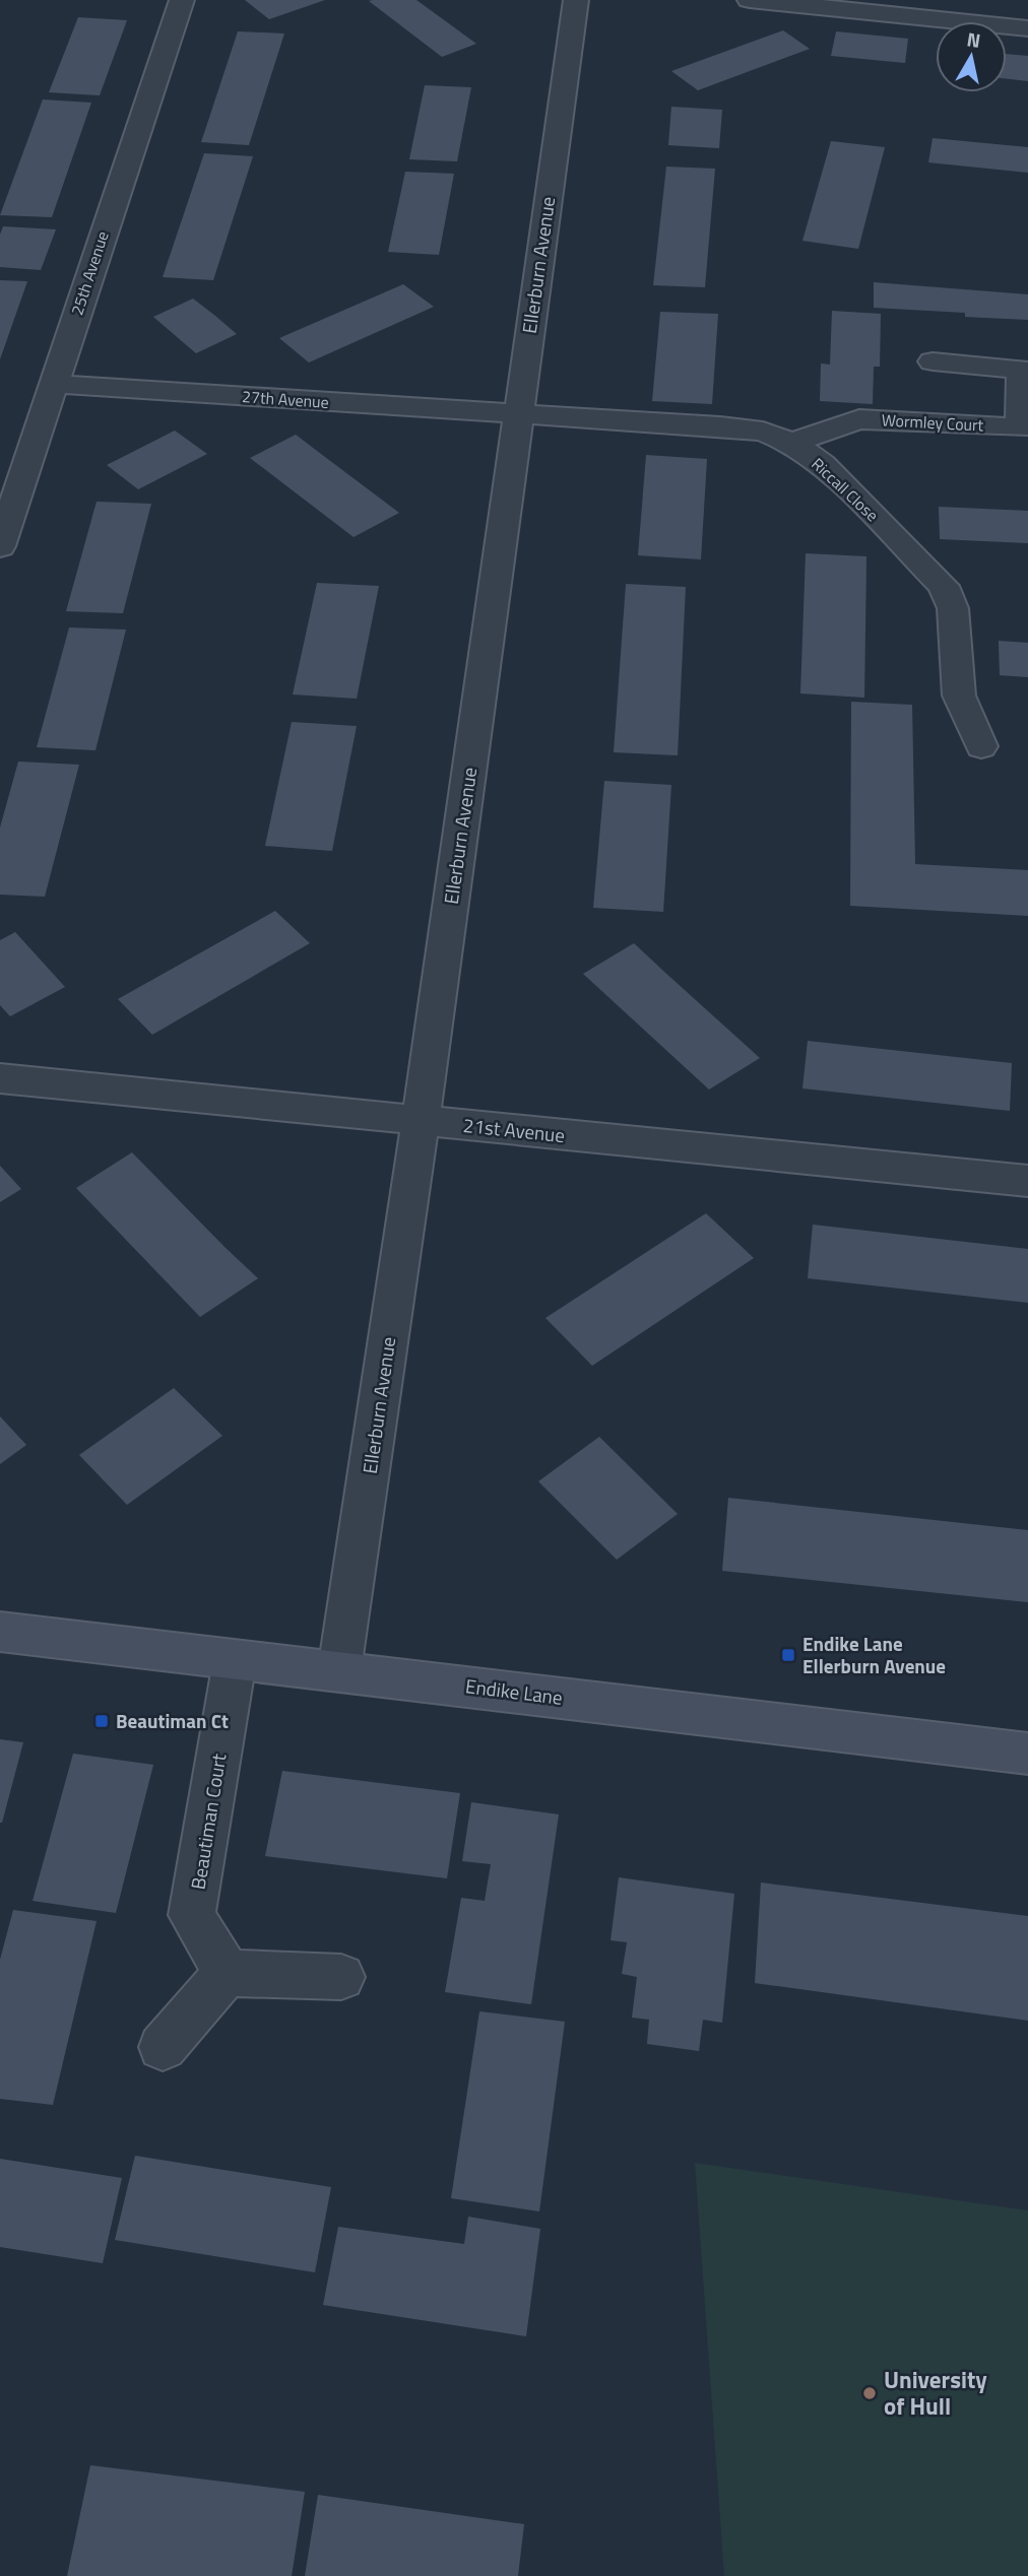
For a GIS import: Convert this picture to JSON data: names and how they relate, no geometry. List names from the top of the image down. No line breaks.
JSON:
{"streets":{"street":["Ellerburn Avenue","25th Avenue","27th Avenue","Wormley Court","Riccall Close","21st Avenue","Endike Lane","Beautiman Court"]},"crossings":[["Ellerburn Avenue","27th Avenue"],["Ellerburn Avenue","Riccall Close"],["Ellerburn Avenue","21st Avenue"],["Ellerburn Avenue","Endike Lane"],["25th Avenue","27th Avenue"],["27th Avenue","Riccall Close"],["Wormley Court","Riccall Close"],["Endike Lane","Beautiman Court"]],"places":{"transit":["Endike Lane Ellerburn Avenue","Beautiman Ct"],"other":["University of Hull"]},"north":"top"}
